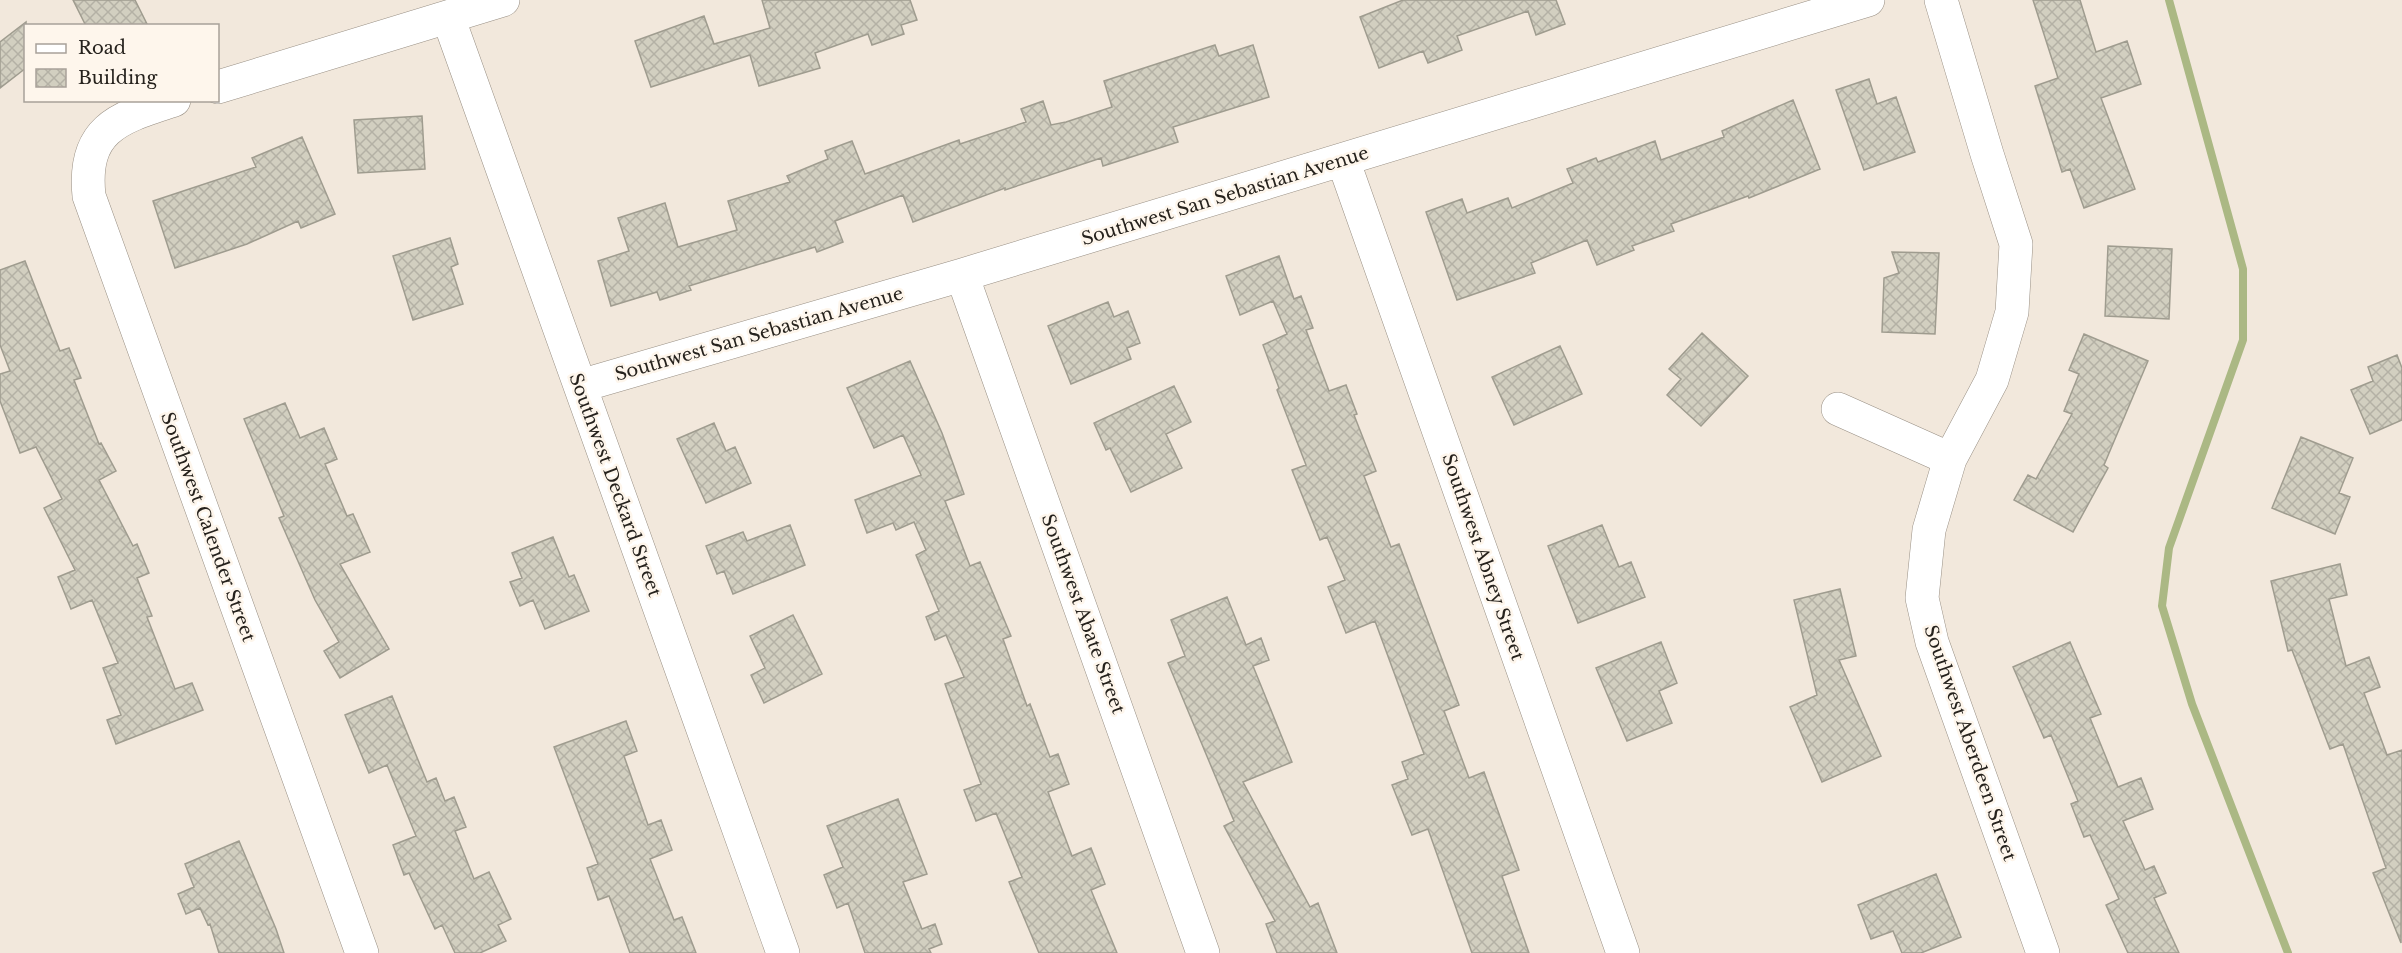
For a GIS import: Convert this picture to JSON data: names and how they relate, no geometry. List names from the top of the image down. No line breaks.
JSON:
{"streets":{"street":["Southwest San Sebastian Avenue","Southwest Deckard Street","Southwest Calender Street","Southwest Abney Street","Southwest Abate Street","Southwest Aberdeen Street"]},"crossings":[["Southwest San Sebastian Avenue","Southwest Deckard Street"],["Southwest San Sebastian Avenue","Southwest Abney Street"],["Southwest San Sebastian Avenue","Southwest Abate Street"]],"legend":["Road","Building"]}
